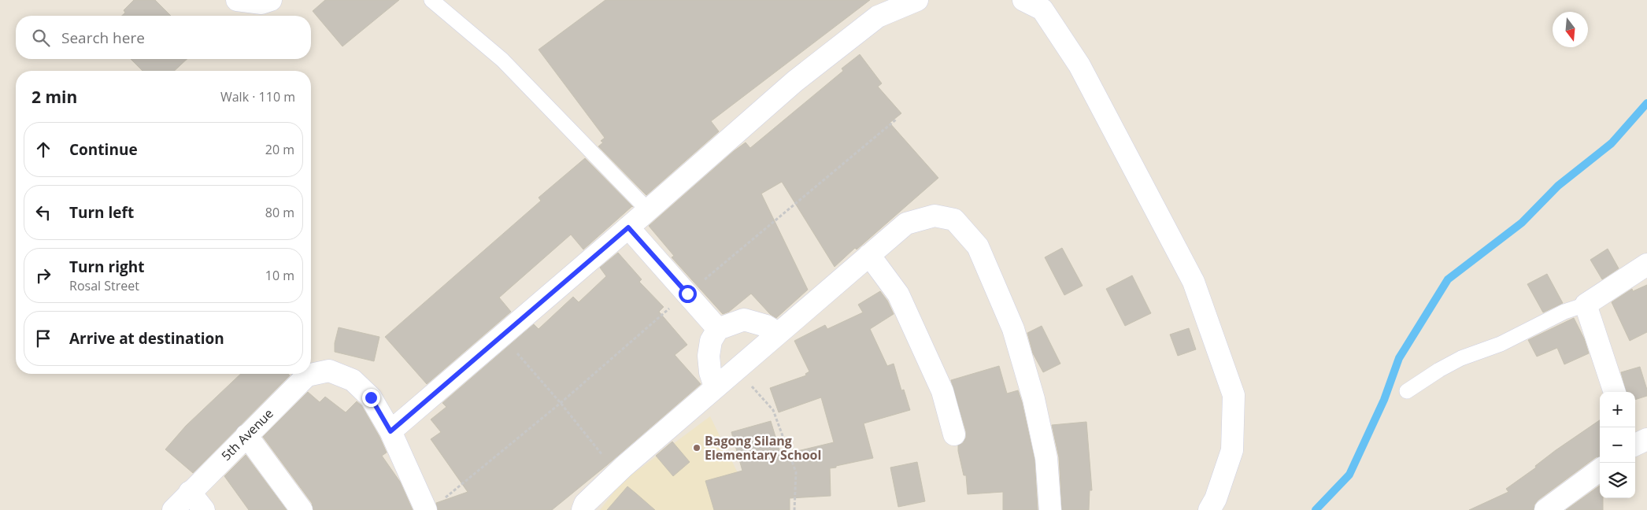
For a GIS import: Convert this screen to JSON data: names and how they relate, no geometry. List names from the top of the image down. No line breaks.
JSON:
{"streets":{"street":["5th Avenue"]},"places":["Bagong Silang Elementary School"],"north":"bottom","page":{"search":"Search here","heading":["2 min","Walk · 110 m"],"list":[["Continue","20 m"],["Turn left","80 m"],["Turn right","Rosal Street","10 m"],"Arrive at destination"],"map_buttons":["+","−"]}}
